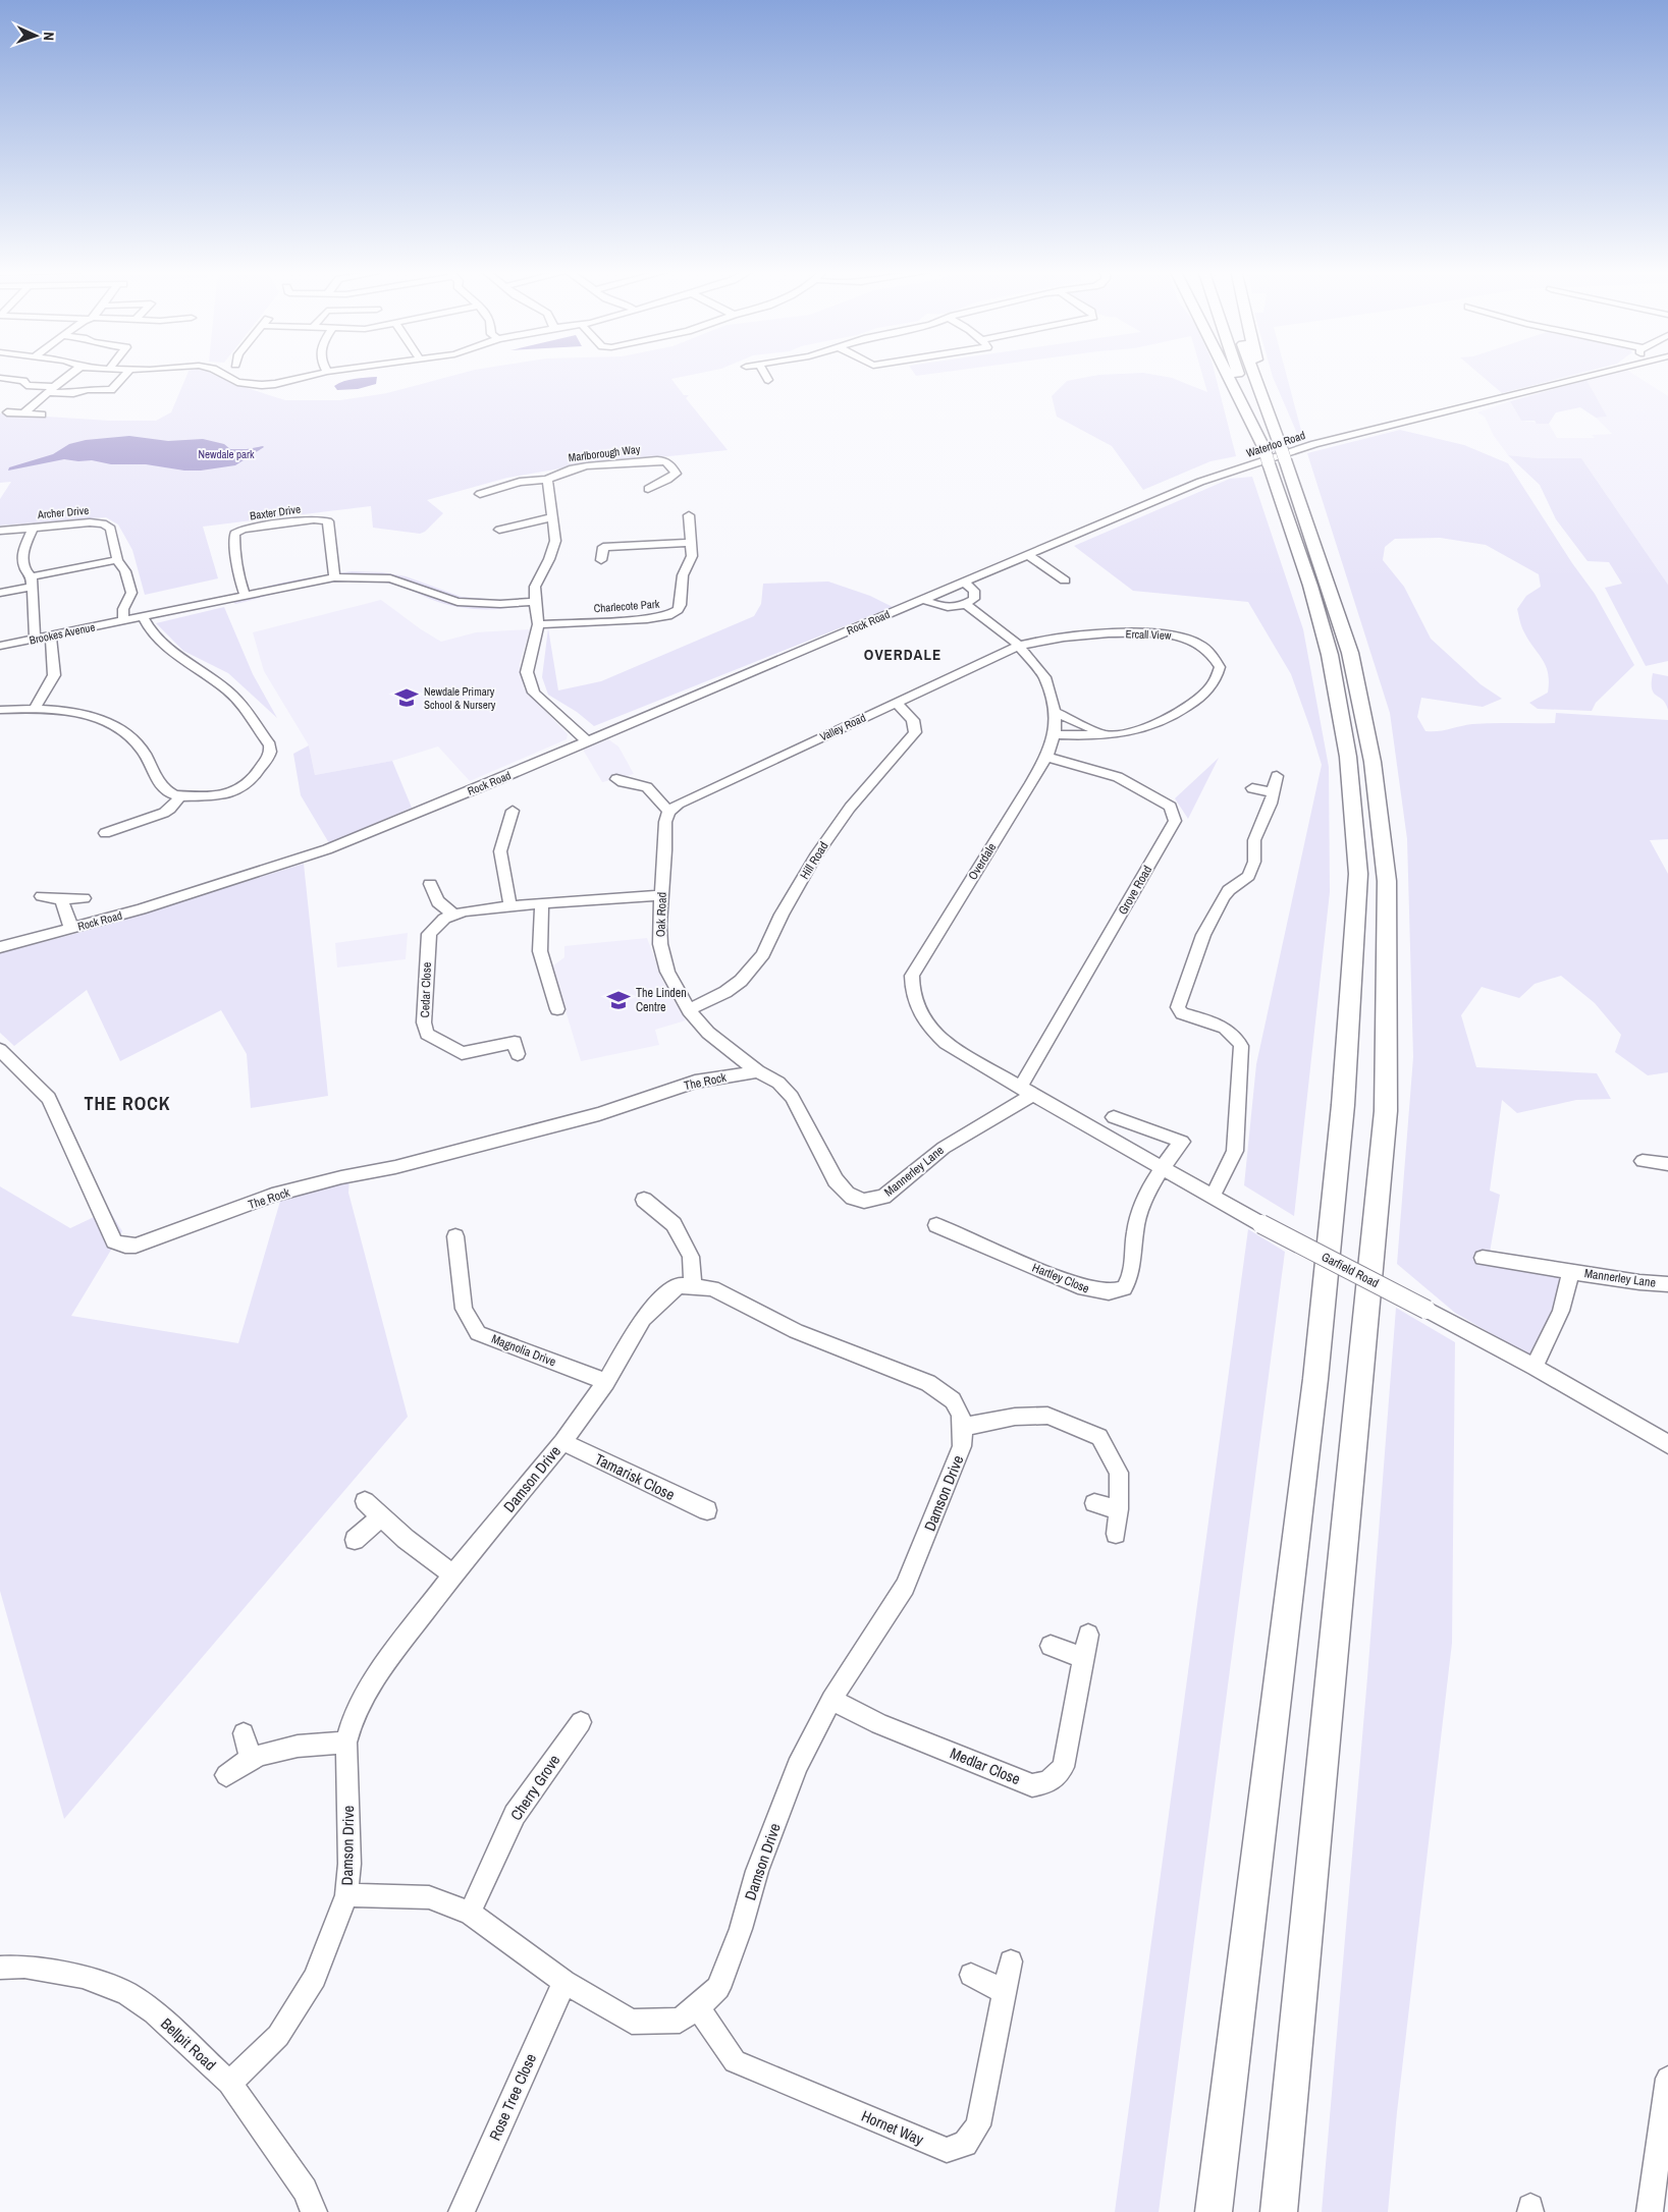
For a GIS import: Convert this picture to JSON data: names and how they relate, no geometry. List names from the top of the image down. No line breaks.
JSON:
{"streets":{"street":["Waterloo Road","Marlborough Way","Archer Drive","Baxter Drive","Charlecote Park","Rock Road","Brookes Avenue","Ercall View","Valley Road","Hill Road","Overdale","Grove Road","Oak Road","Cedar Close","The Rock","Mannerley Lane","Garfield Road","Hartley Close","Magnolia Drive","Tamarisk Close","Damson Drive","Medlar Close","Cherry Grove","Bellpit Road","Rose Tree Close","Hornet Way"]},"crossings":[["Waterloo Road","Rock Road"],["Archer Drive","Brookes Avenue"],["Baxter Drive","Brookes Avenue"],["Ercall View","Valley Road"],["Ercall View","Overdale"],["Valley Road","Hill Road"],["Valley Road","Overdale"],["Valley Road","Oak Road"],["Hill Road","Oak Road"],["Overdale","Grove Road"],["Overdale","Mannerley Lane"],["Overdale","Garfield Road"],["Grove Road","Mannerley Lane"],["Grove Road","Garfield Road"],["Oak Road","Cedar Close"],["Oak Road","The Rock"],["Oak Road","Mannerley Lane"],["The Rock","Mannerley Lane"],["Mannerley Lane","Garfield Road"],["Garfield Road","Hartley Close"],["Magnolia Drive","Damson Drive"],["Tamarisk Close","Damson Drive"],["Damson Drive","Medlar Close"],["Damson Drive","Cherry Grove"],["Damson Drive","Bellpit Road"],["Damson Drive","Rose Tree Close"],["Damson Drive","Hornet Way"]],"districts":["OVERDALE","THE ROCK"],"parks":["Newdale park"],"places":{"school or university":["Newdale Primary School & Nursery","The Linden Centre"]},"north":"right"}
